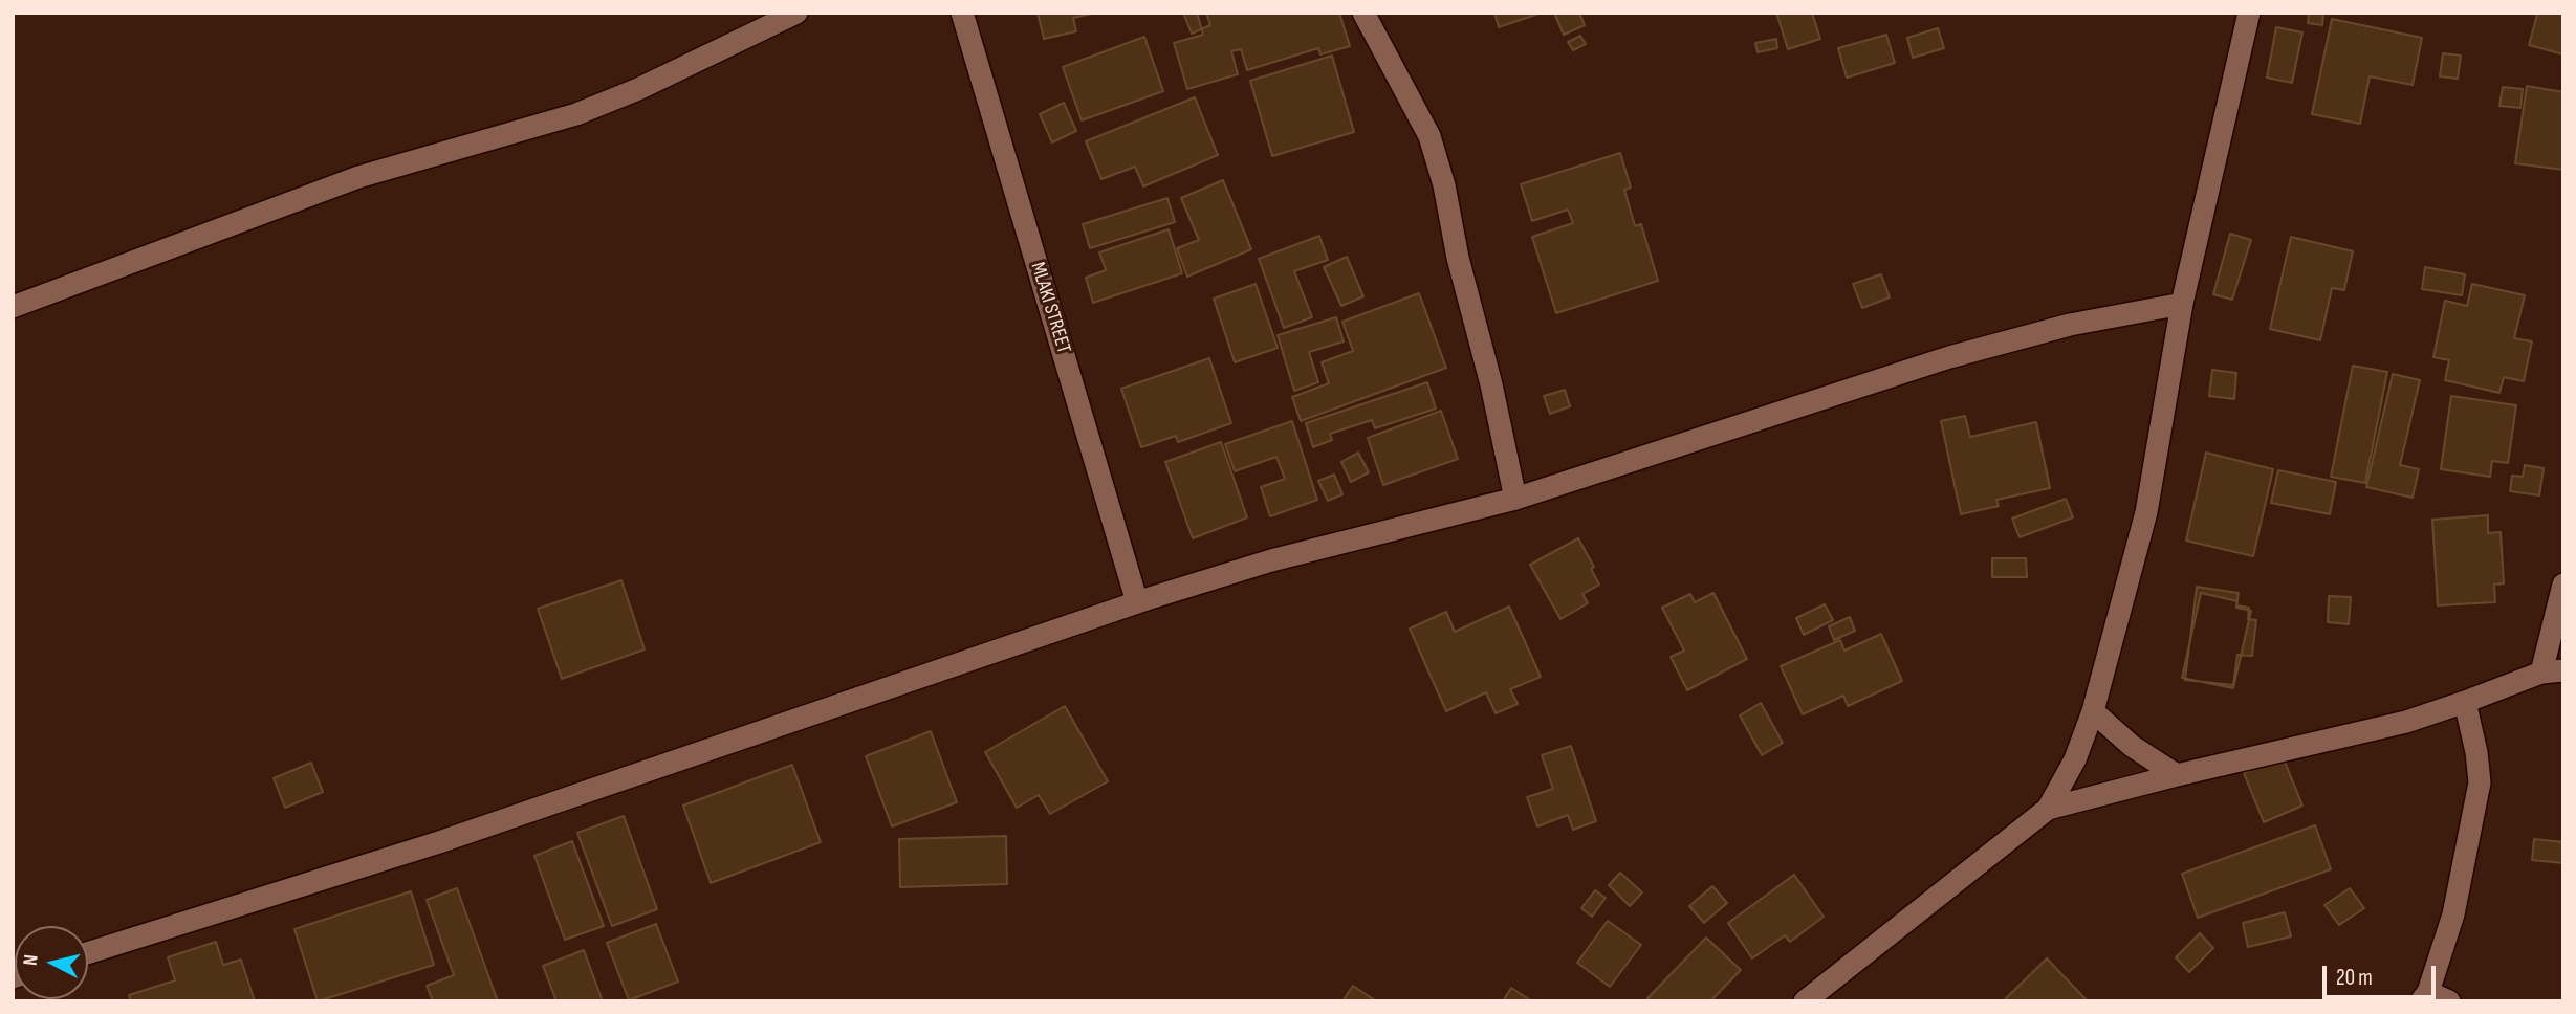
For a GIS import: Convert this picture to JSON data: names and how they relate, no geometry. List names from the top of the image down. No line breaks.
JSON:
{"streets":{"street":["MLAKI STREET"]},"scale_bar":"20 m","north":"left"}
